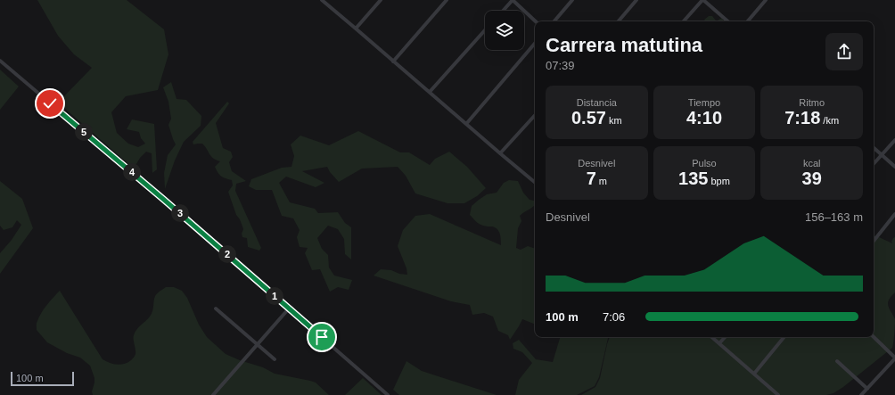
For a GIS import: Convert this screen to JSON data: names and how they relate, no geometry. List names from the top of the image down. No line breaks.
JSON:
{"scale_bar":"100 m","page":{"heading":["Carrera matutina","07:39"],"stats":[["Distancia","0.57 km"],["Tiempo","4:10"],["Ritmo","7:18 /km"],["Desnivel","7 m"],["Pulso","135 bpm"],["kcal","39"]],"pins":["5","4","3","2","1"],"chart":["Desnivel","156–163 m"],"list":[{"name":"100 m","note":"7:06"}],"scale":"100 m"}}
